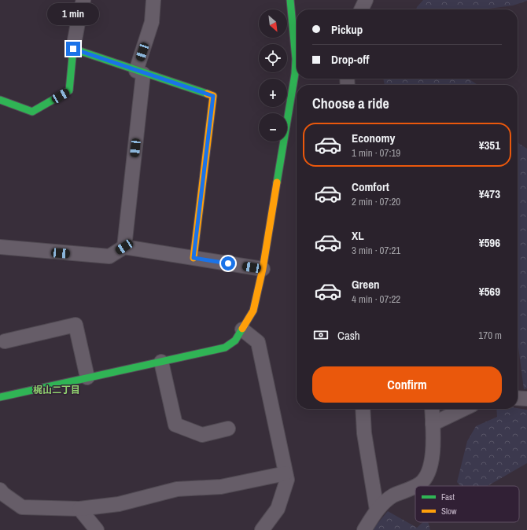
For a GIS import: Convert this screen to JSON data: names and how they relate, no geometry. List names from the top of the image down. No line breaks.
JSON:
{"districts":["梶山二丁目"],"legend":["Fast","Slow"],"north":"bottom right","page":{"bubble":"1 min","map_buttons":["+","−"],"banner":["Pickup","Drop-off"],"heading":"Choose a ride","list":[{"name":"Economy","note":"1 min · 07:19","value":"¥351"},{"name":"Comfort","note":"2 min · 07:20","value":"¥473"},{"name":"XL","note":"3 min · 07:21","value":"¥596"},{"name":"Green","note":"4 min · 07:22","value":"¥569"}],"pay":["Cash","170 m"],"buttons":"Confirm"}}
